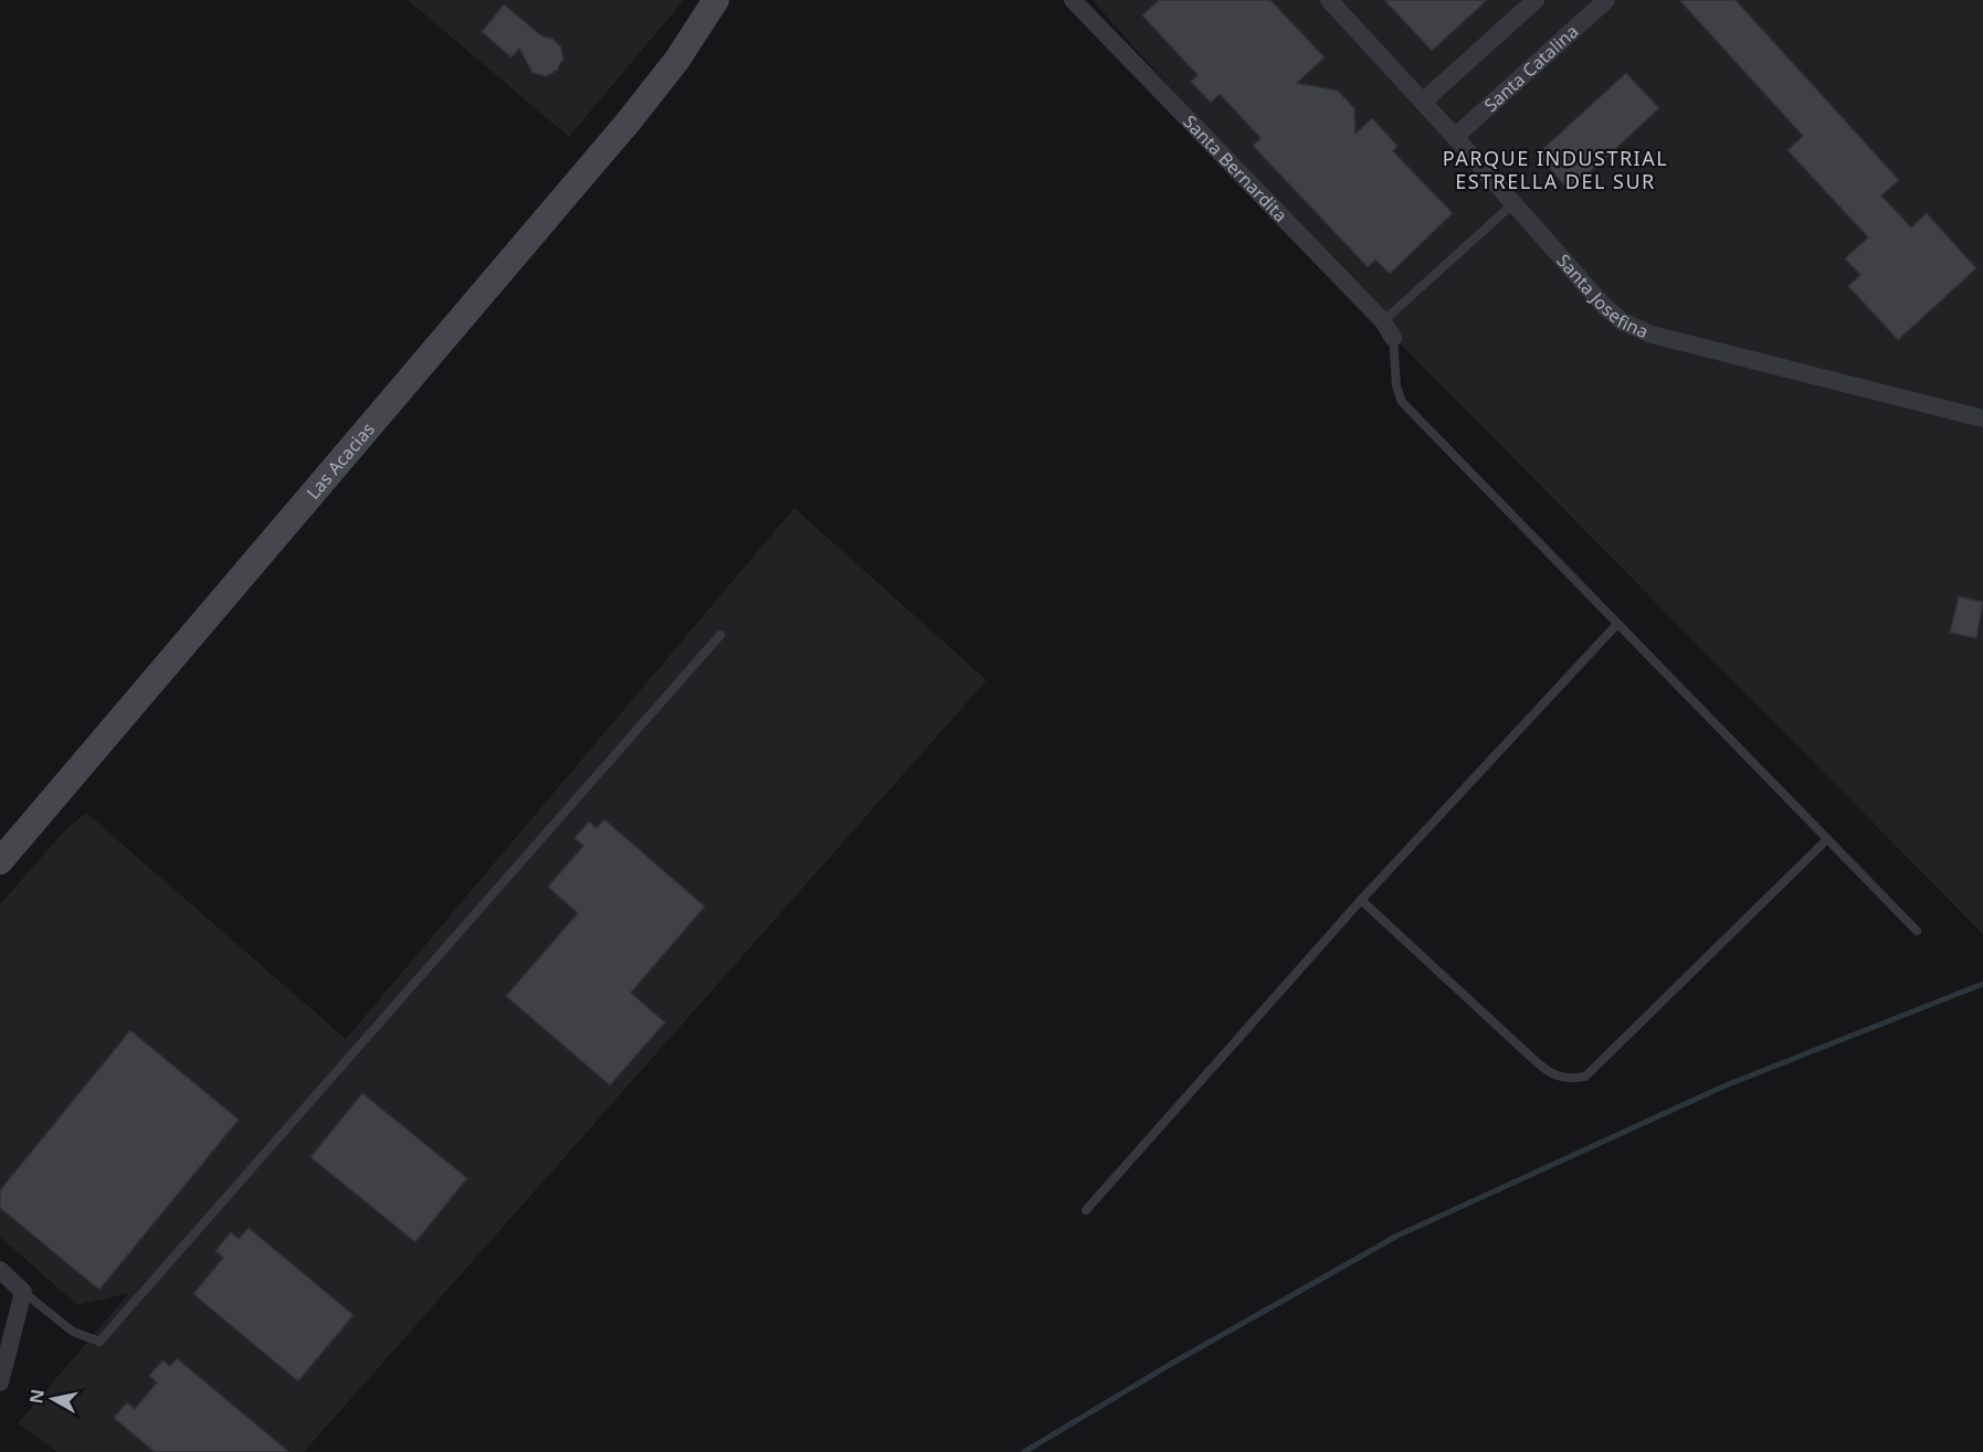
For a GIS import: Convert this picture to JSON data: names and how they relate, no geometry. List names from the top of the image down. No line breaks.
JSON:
{"streets":{"main road":["Las Acacias"],"street":["Santa Catalina","Santa Bernardita","Santa Josefina"]},"crossings":[["Santa Catalina","Santa Josefina"]],"districts":["PARQUE INDUSTRIAL ESTRELLA DEL SUR"],"north":"left"}
